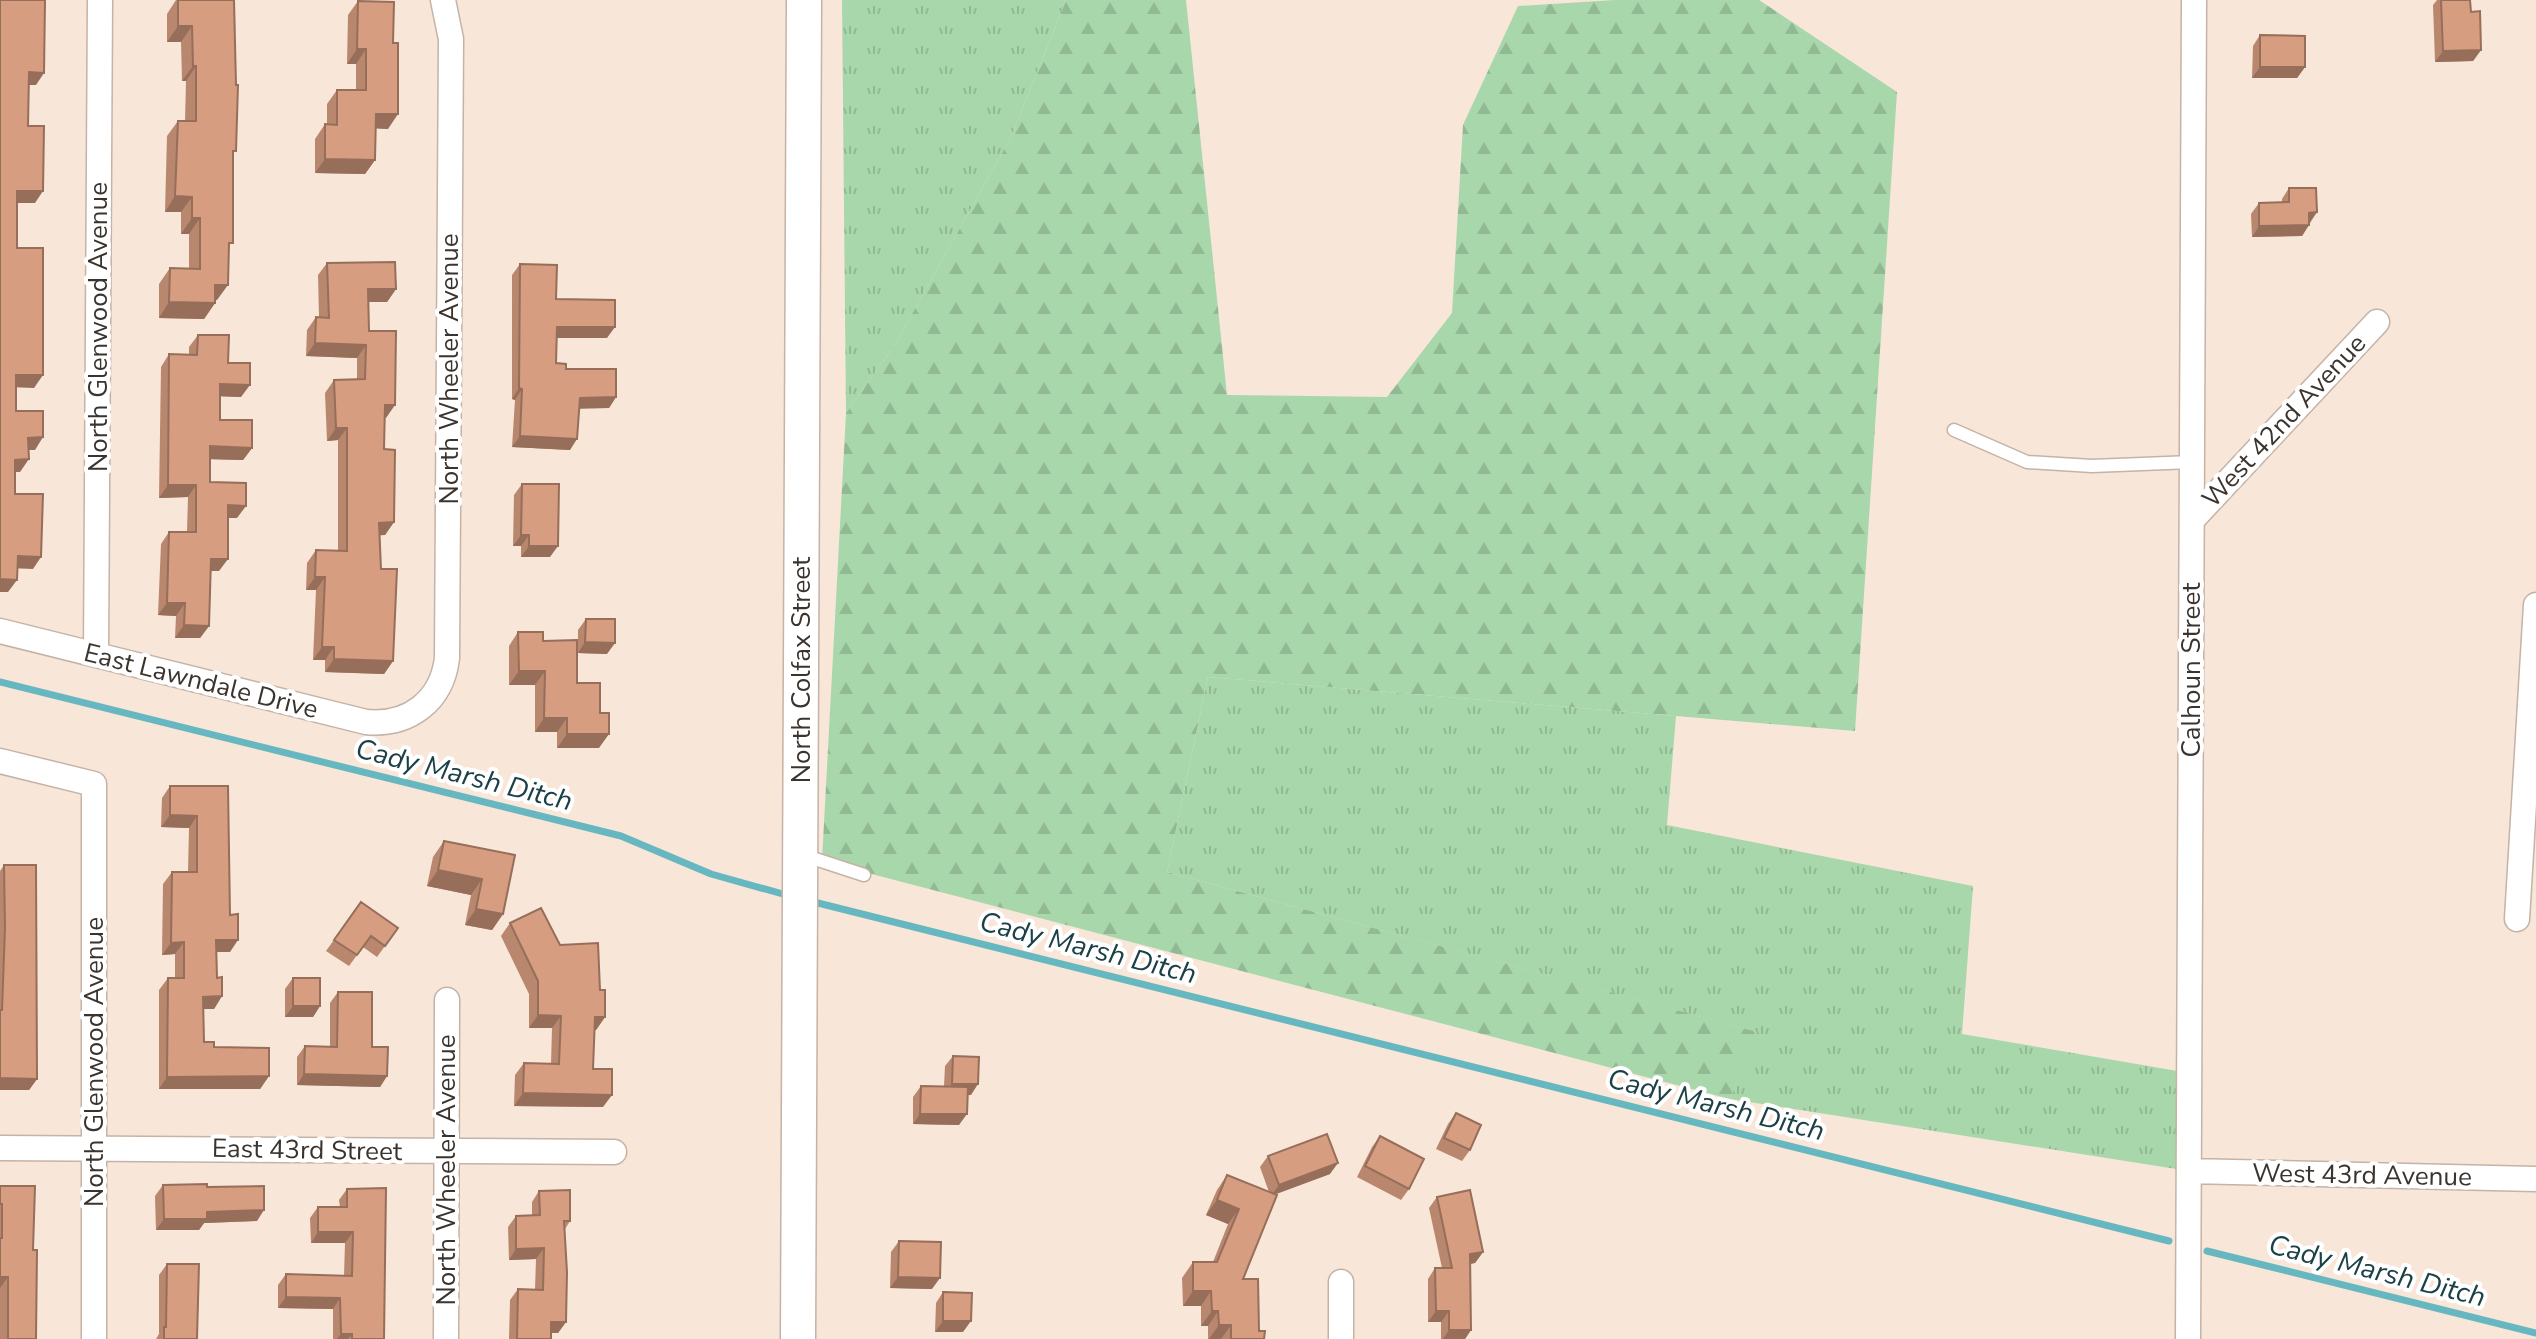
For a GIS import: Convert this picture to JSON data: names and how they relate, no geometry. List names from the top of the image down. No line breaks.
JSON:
{"streets":{"street":["North Glenwood Avenue","North Wheeler Avenue","West 42nd Avenue","North Colfax Street","Calhoun Street","East Lawndale Drive","East 43rd Street","West 43rd Avenue"]},"crossings":[["North Glenwood Avenue","East Lawndale Drive"],["North Glenwood Avenue","East 43rd Street"],["North Wheeler Avenue","East Lawndale Drive"],["North Wheeler Avenue","East 43rd Street"],["West 42nd Avenue","Calhoun Street"],["Calhoun Street","West 43rd Avenue"]],"water":["Cady Marsh Ditch"]}
